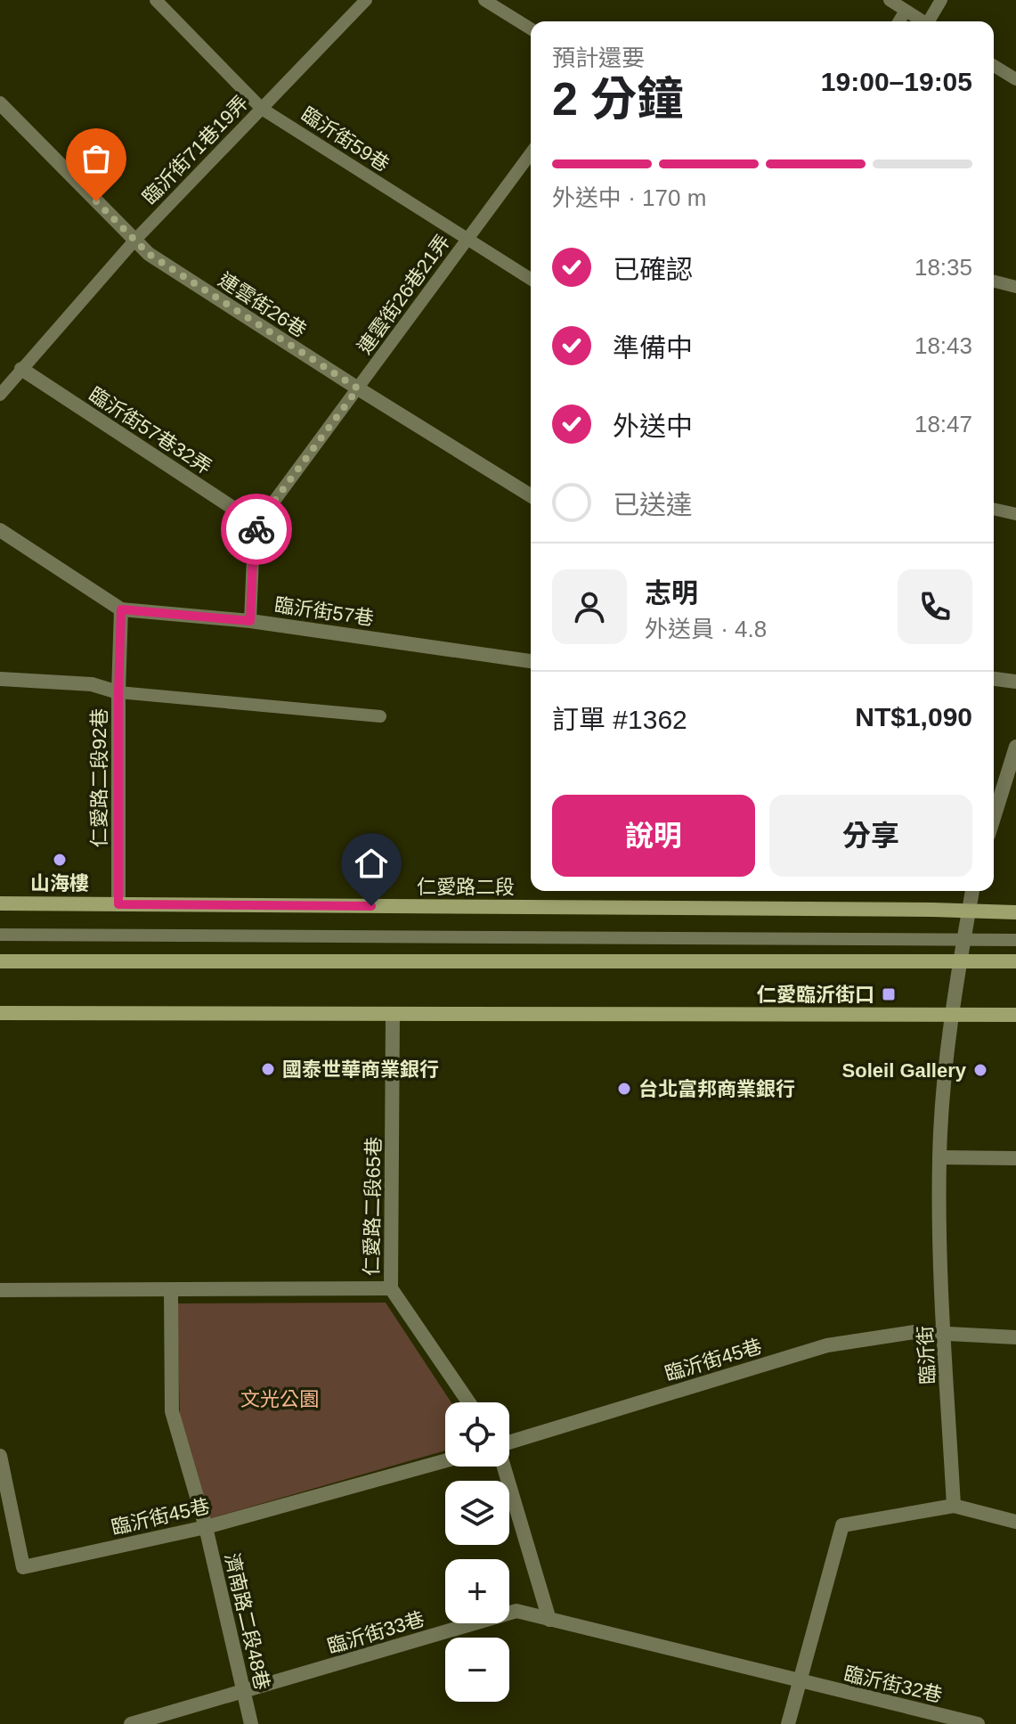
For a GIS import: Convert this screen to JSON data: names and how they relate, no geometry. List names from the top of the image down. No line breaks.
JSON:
{"streets":{"main road":["仁愛路二段"],"street":["連雲街26巷","臨沂街57巷32弄","臨沂街57巷","仁愛路二段92巷","仁愛路二段65巷","臨沂街","臨沂街45巷","濟南路二段48巷","臨沂街33巷","臨沂街32巷"],"lane":["臨沂街59巷","臨沂街71巷19弄","連雲街26巷21弄"]},"crossings":[["臨沂街59巷","臨沂街71巷19弄"],["臨沂街59巷","連雲街26巷21弄"],["臨沂街71巷19弄","連雲街26巷"],["臨沂街71巷19弄","臨沂街57巷32弄"],["連雲街26巷21弄","連雲街26巷"],["連雲街26巷21弄","臨沂街57巷32弄"],["連雲街26巷21弄","臨沂街57巷"],["臨沂街57巷","仁愛路二段92巷"],["仁愛路二段92巷","仁愛路二段"],["仁愛路二段","臨沂街"],["臨沂街","臨沂街45巷"],["臨沂街45巷","濟南路二段48巷"],["濟南路二段48巷","臨沂街33巷"],["臨沂街33巷","臨沂街32巷"]],"parks":["文光公園"],"places":{"other":["山海樓","國泰世華商業銀行","Soleil Gallery","台北富邦商業銀行"],"transit":["仁愛臨沂街口"]},"page":{"heading":["2 分鐘","預計還要","19:00–19:05"],"panel":["志明","外送員 · 4.8","訂單 #1362","NT$1,090"],"bar":"外送中 · 170 m","list":[["已確認","18:35"],["準備中","18:43"],["外送中","18:47"],"已送達"],"buttons":["說明","分享"],"map_buttons":["+","−"]}}
